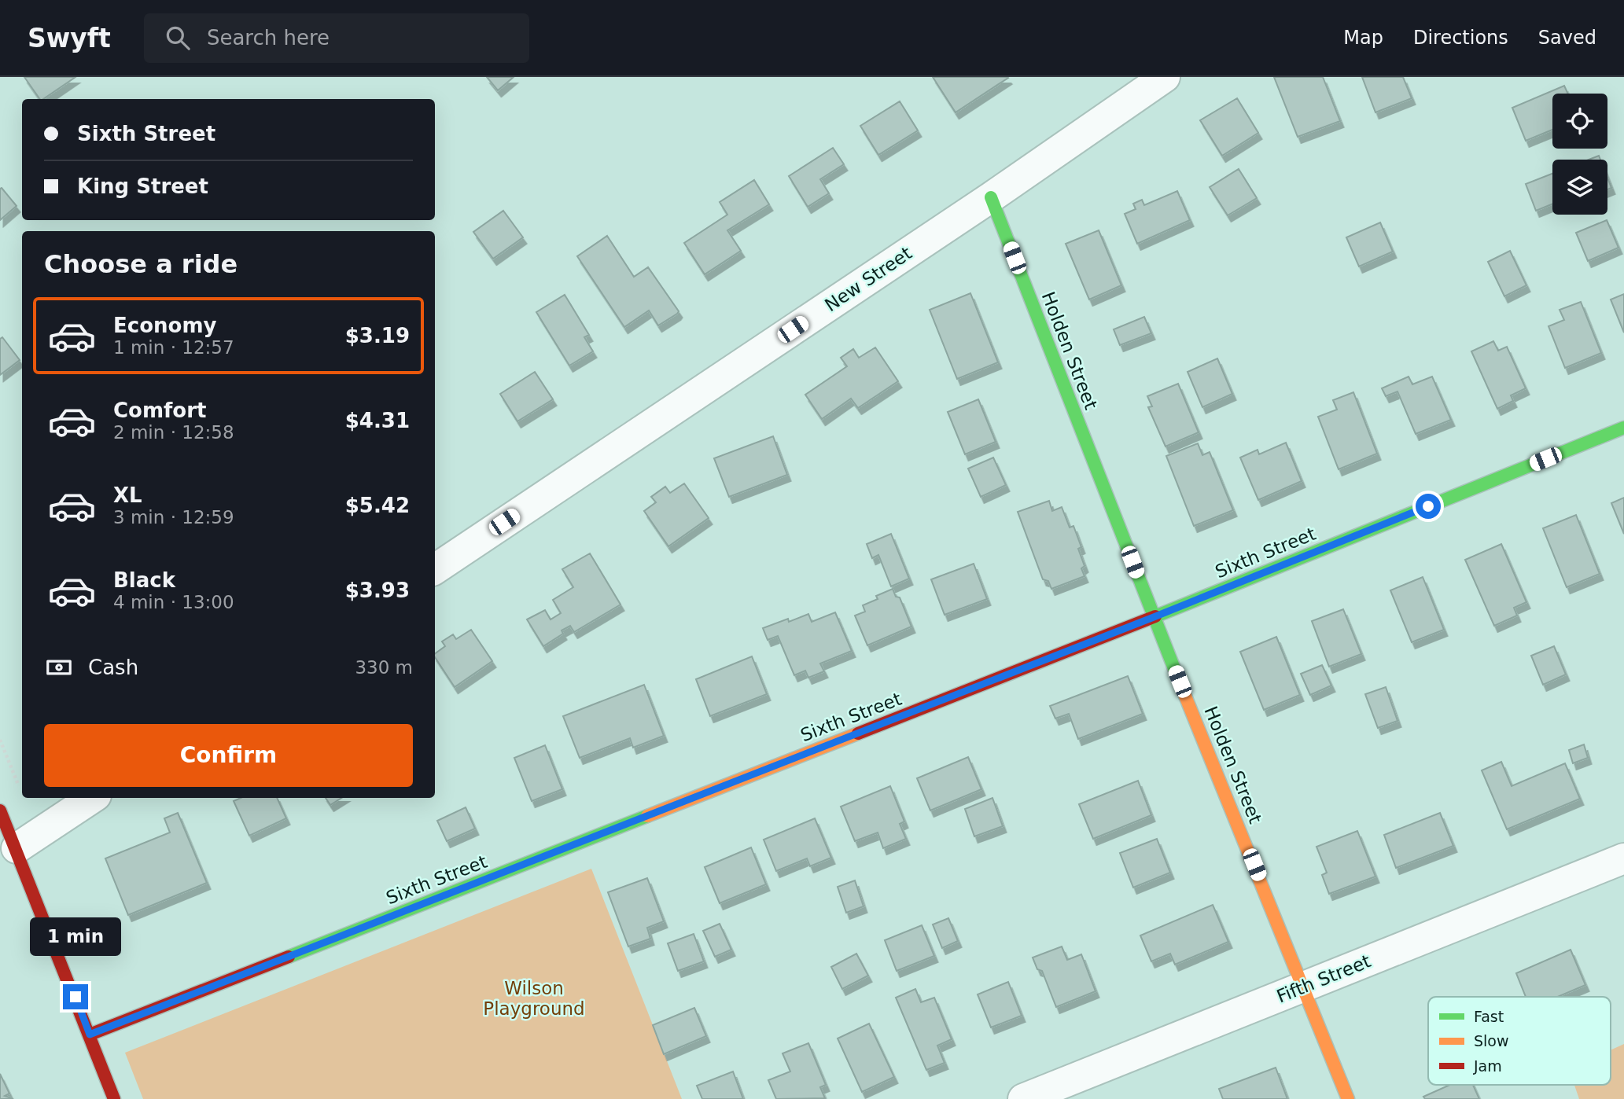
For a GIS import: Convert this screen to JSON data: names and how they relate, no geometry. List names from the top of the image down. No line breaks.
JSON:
{"streets":{"street":["New Street","Holden Street","Sixth Street","Fifth Street"]},"crossings":[["New Street","Holden Street"],["Holden Street","Sixth Street"],["Holden Street","Fifth Street"]],"parks":["Wilson Playground"],"legend":["Fast","Slow","Jam"],"page":{"header":"Swyft","search":"Search here","nav":["Map","Directions","Saved"],"banner":["Sixth Street","King Street"],"heading":"Choose a ride","list":[{"name":"Economy","note":"1 min · 12:57","value":"$3.19"},{"name":"Comfort","note":"2 min · 12:58","value":"$4.31"},{"name":"XL","note":"3 min · 12:59","value":"$5.42"},{"name":"Black","note":"4 min · 13:00","value":"$3.93"}],"pay":["Cash","330 m"],"buttons":"Confirm","bubble":"1 min"}}
